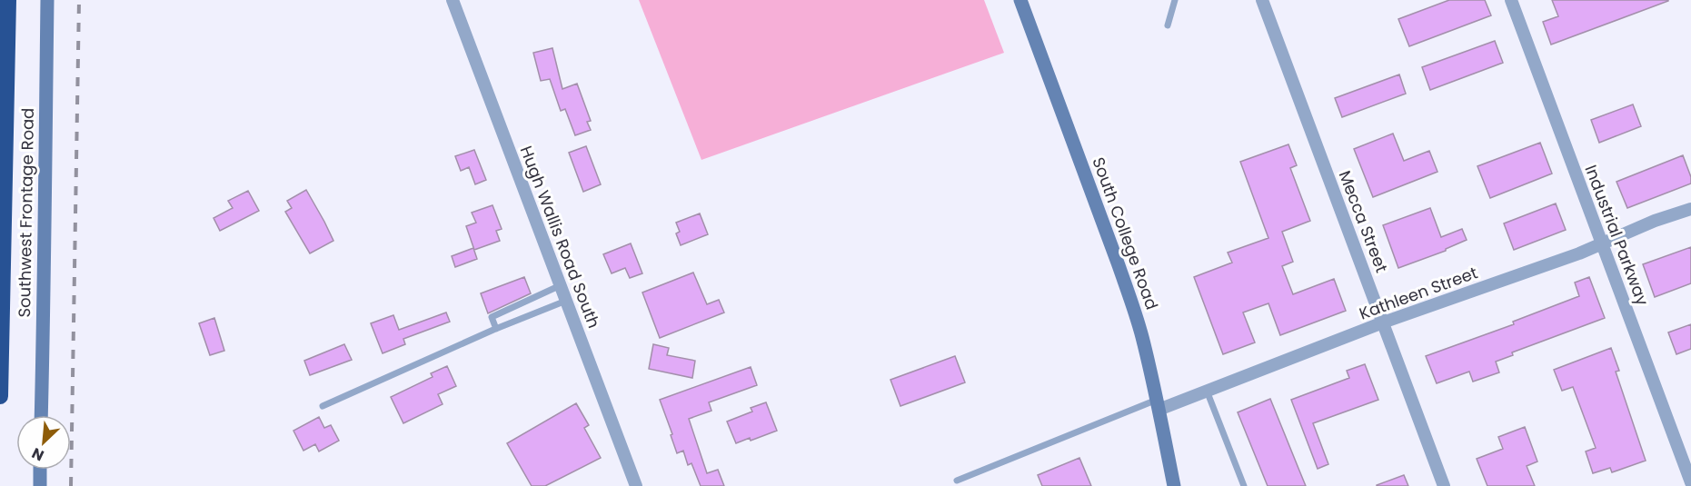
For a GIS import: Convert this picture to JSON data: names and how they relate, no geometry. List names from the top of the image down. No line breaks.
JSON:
{"streets":{"street":["Southwest Frontage Road","Mecca Street","South College Road","Industrial Parkway","Hugh Wallis Road South","Kathleen Street"]},"crossings":[["Mecca Street","Kathleen Street"],["South College Road","Kathleen Street"],["Industrial Parkway","Kathleen Street"]],"north":"bottom left"}
